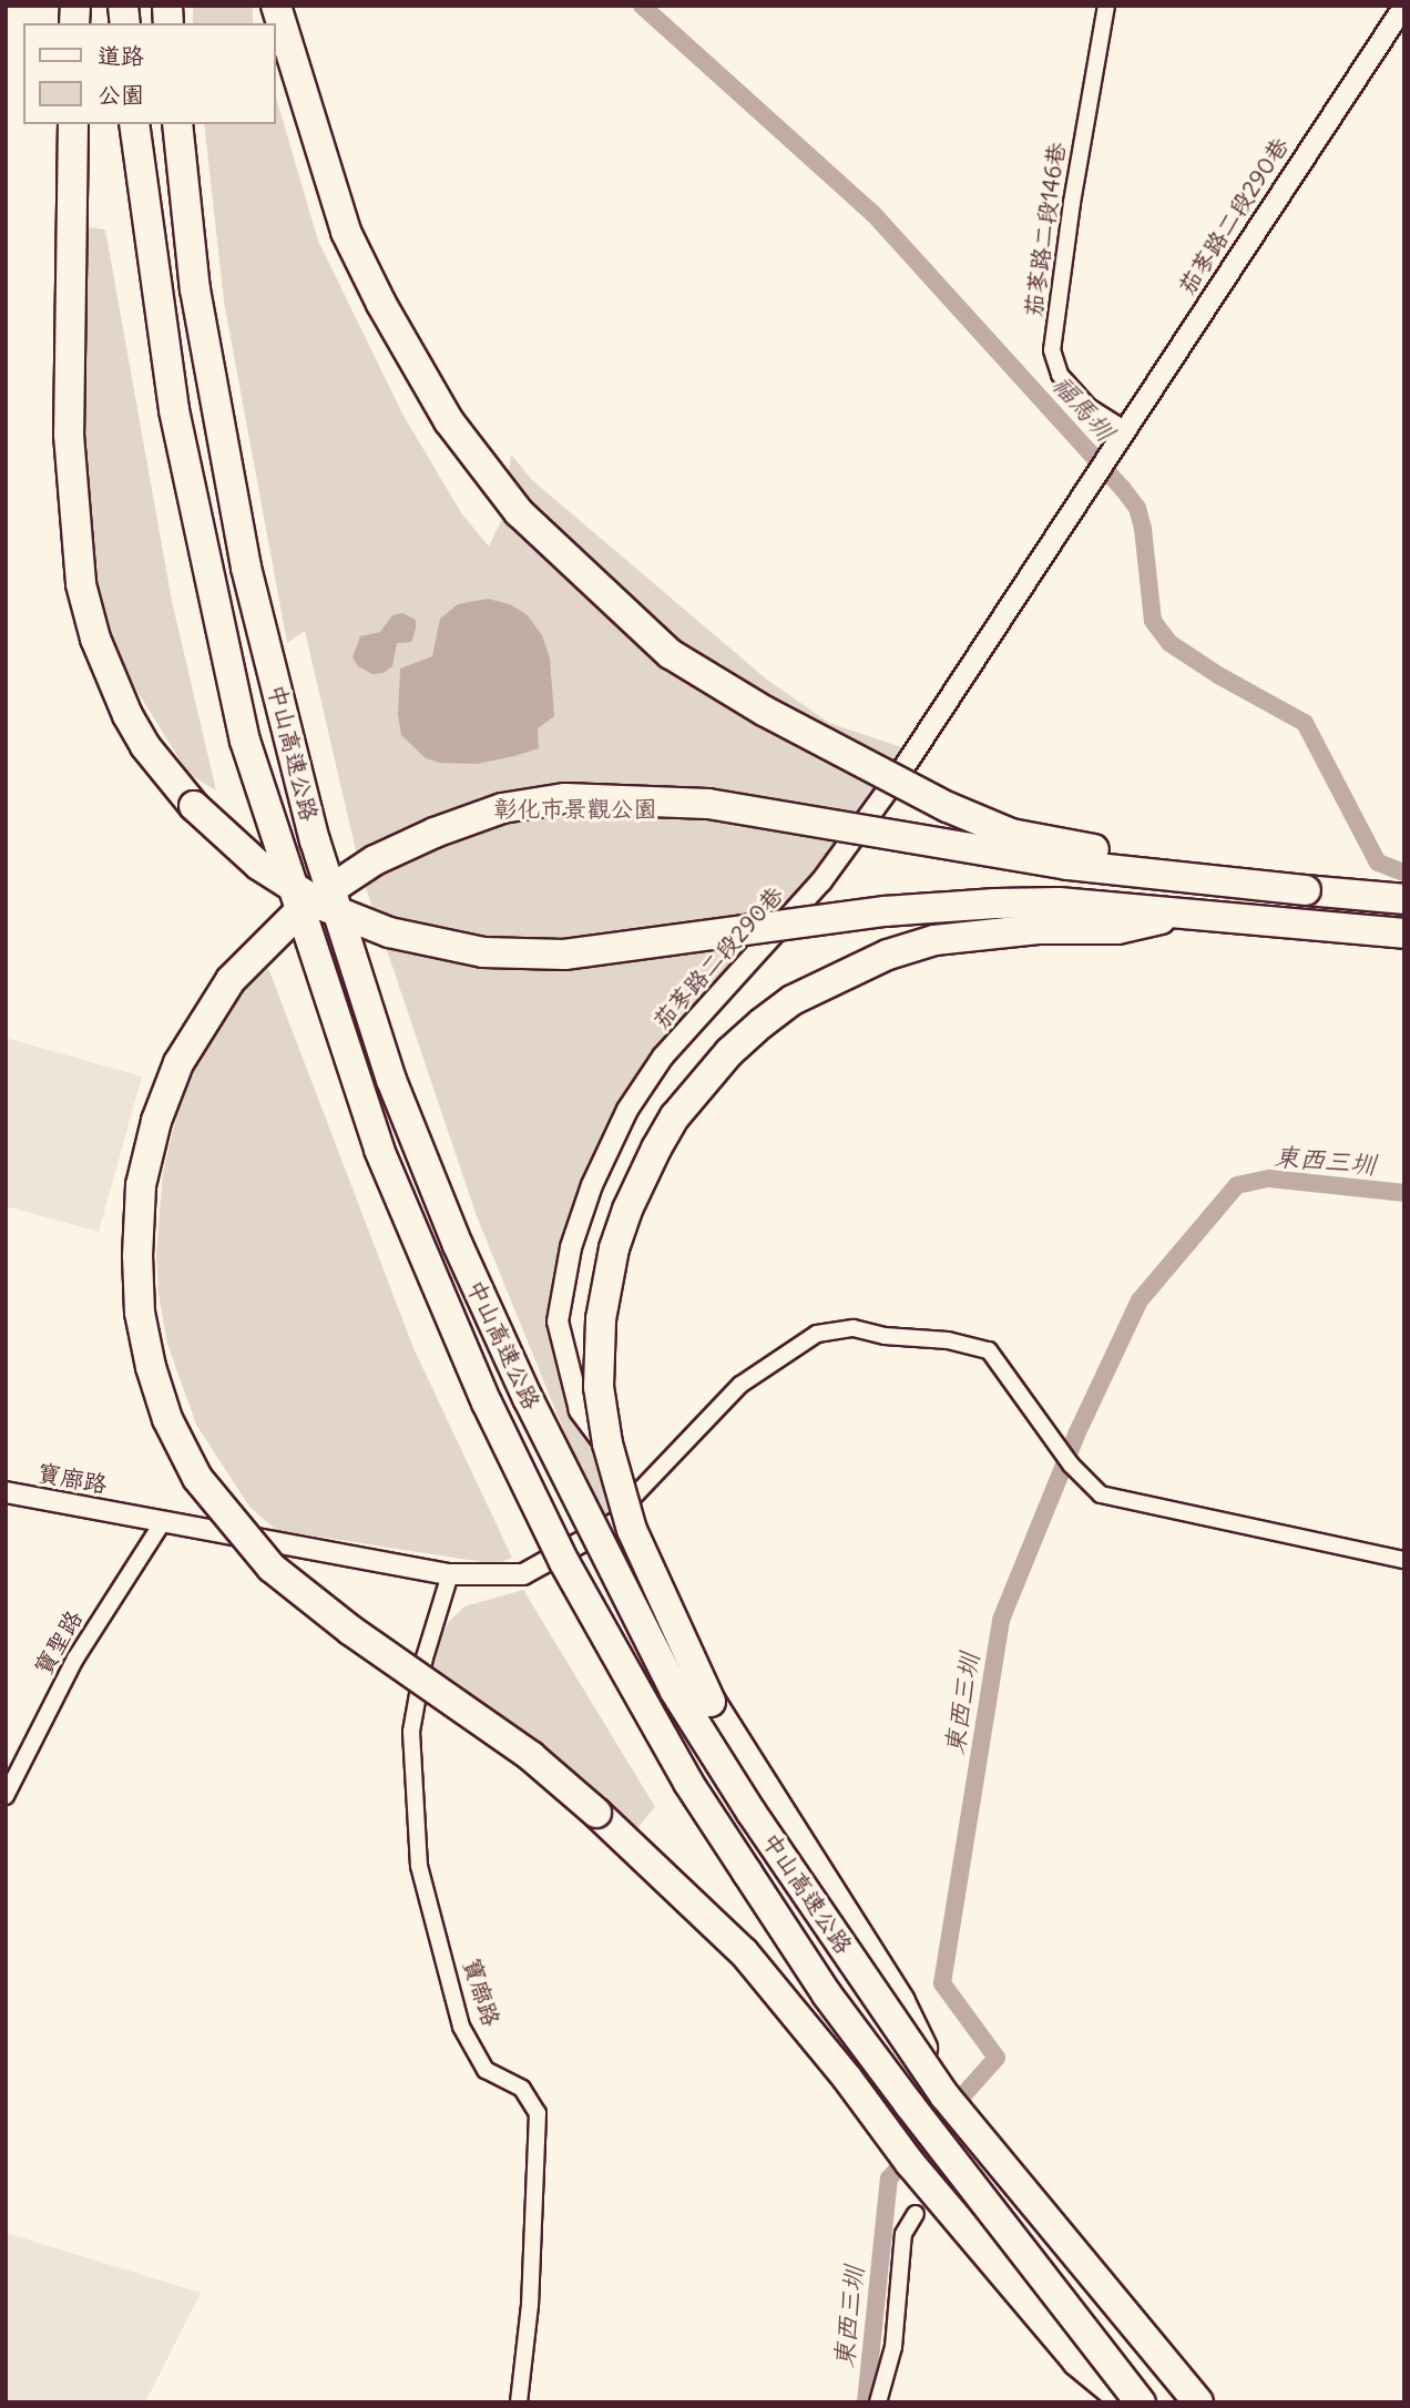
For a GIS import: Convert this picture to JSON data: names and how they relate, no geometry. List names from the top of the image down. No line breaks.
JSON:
{"streets":{"highway":["中山高速公路"],"street":["茄苳路二段290巷","茄苳路二段146巷","寶廍路","寶聖路"]},"crossings":[["茄苳路二段290巷","茄苳路二段146巷"],["茄苳路二段290巷","寶廍路"],["寶廍路","寶聖路"]],"water":["福馬圳","東西三圳"],"parks":["彰化市景觀公園"],"legend":["道路","公園"]}
